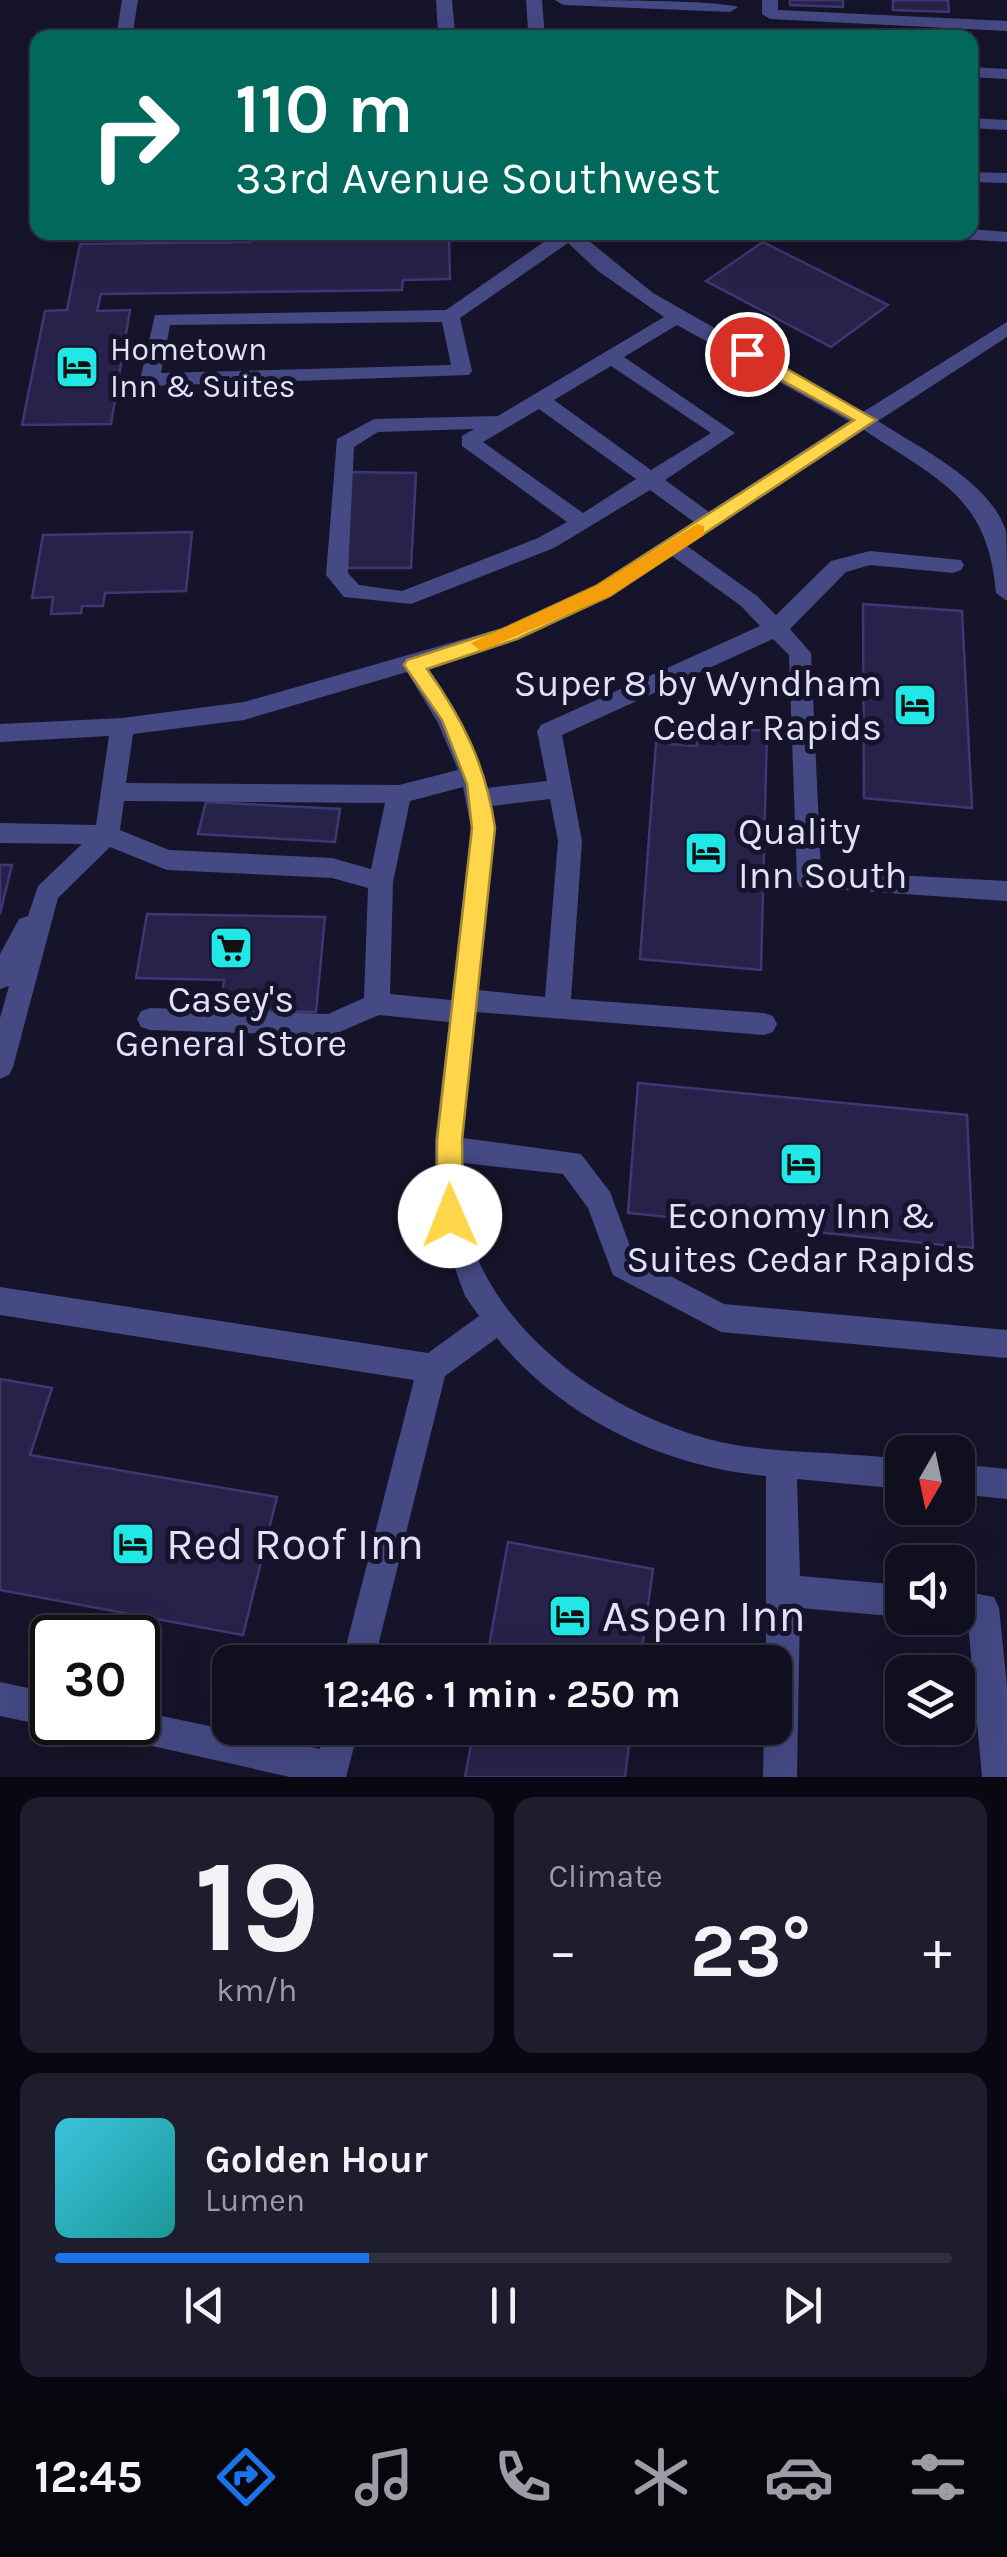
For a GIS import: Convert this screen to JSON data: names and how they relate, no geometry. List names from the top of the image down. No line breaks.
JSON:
{"places":{"hotel":["Hometown Inn & Suites","Super 8 by Wyndham Cedar Rapids","Quality Inn South","Economy Inn & Suites Cedar Rapids","Red Roof Inn","Aspen Inn"],"supermarket":["Casey's General Store"]},"north":"bottom","page":{"turn":["110 m","33rd Avenue Southwest"],"limit":"30","trip":"12:46 · 1 min · 250 m","tile":[["19","km/h"],"Climate"],"heat":["−","23°","+"],"song":["Golden Hour","Lumen"],"tabs":"12:45"}}
